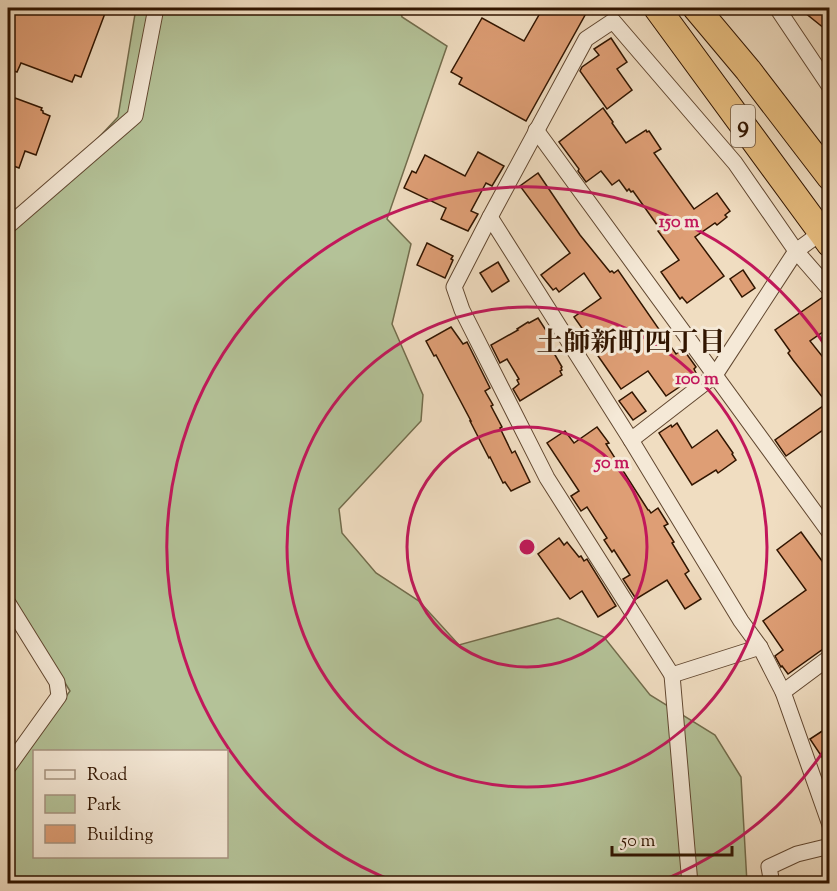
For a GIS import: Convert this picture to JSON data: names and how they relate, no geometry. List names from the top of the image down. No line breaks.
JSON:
{"streets":{"highway":["9"]},"districts":["土師新町四丁目"],"legend":["Road","Park","Building"],"scale_bar":"50 m","rings":["150 m","100 m","50 m"]}
